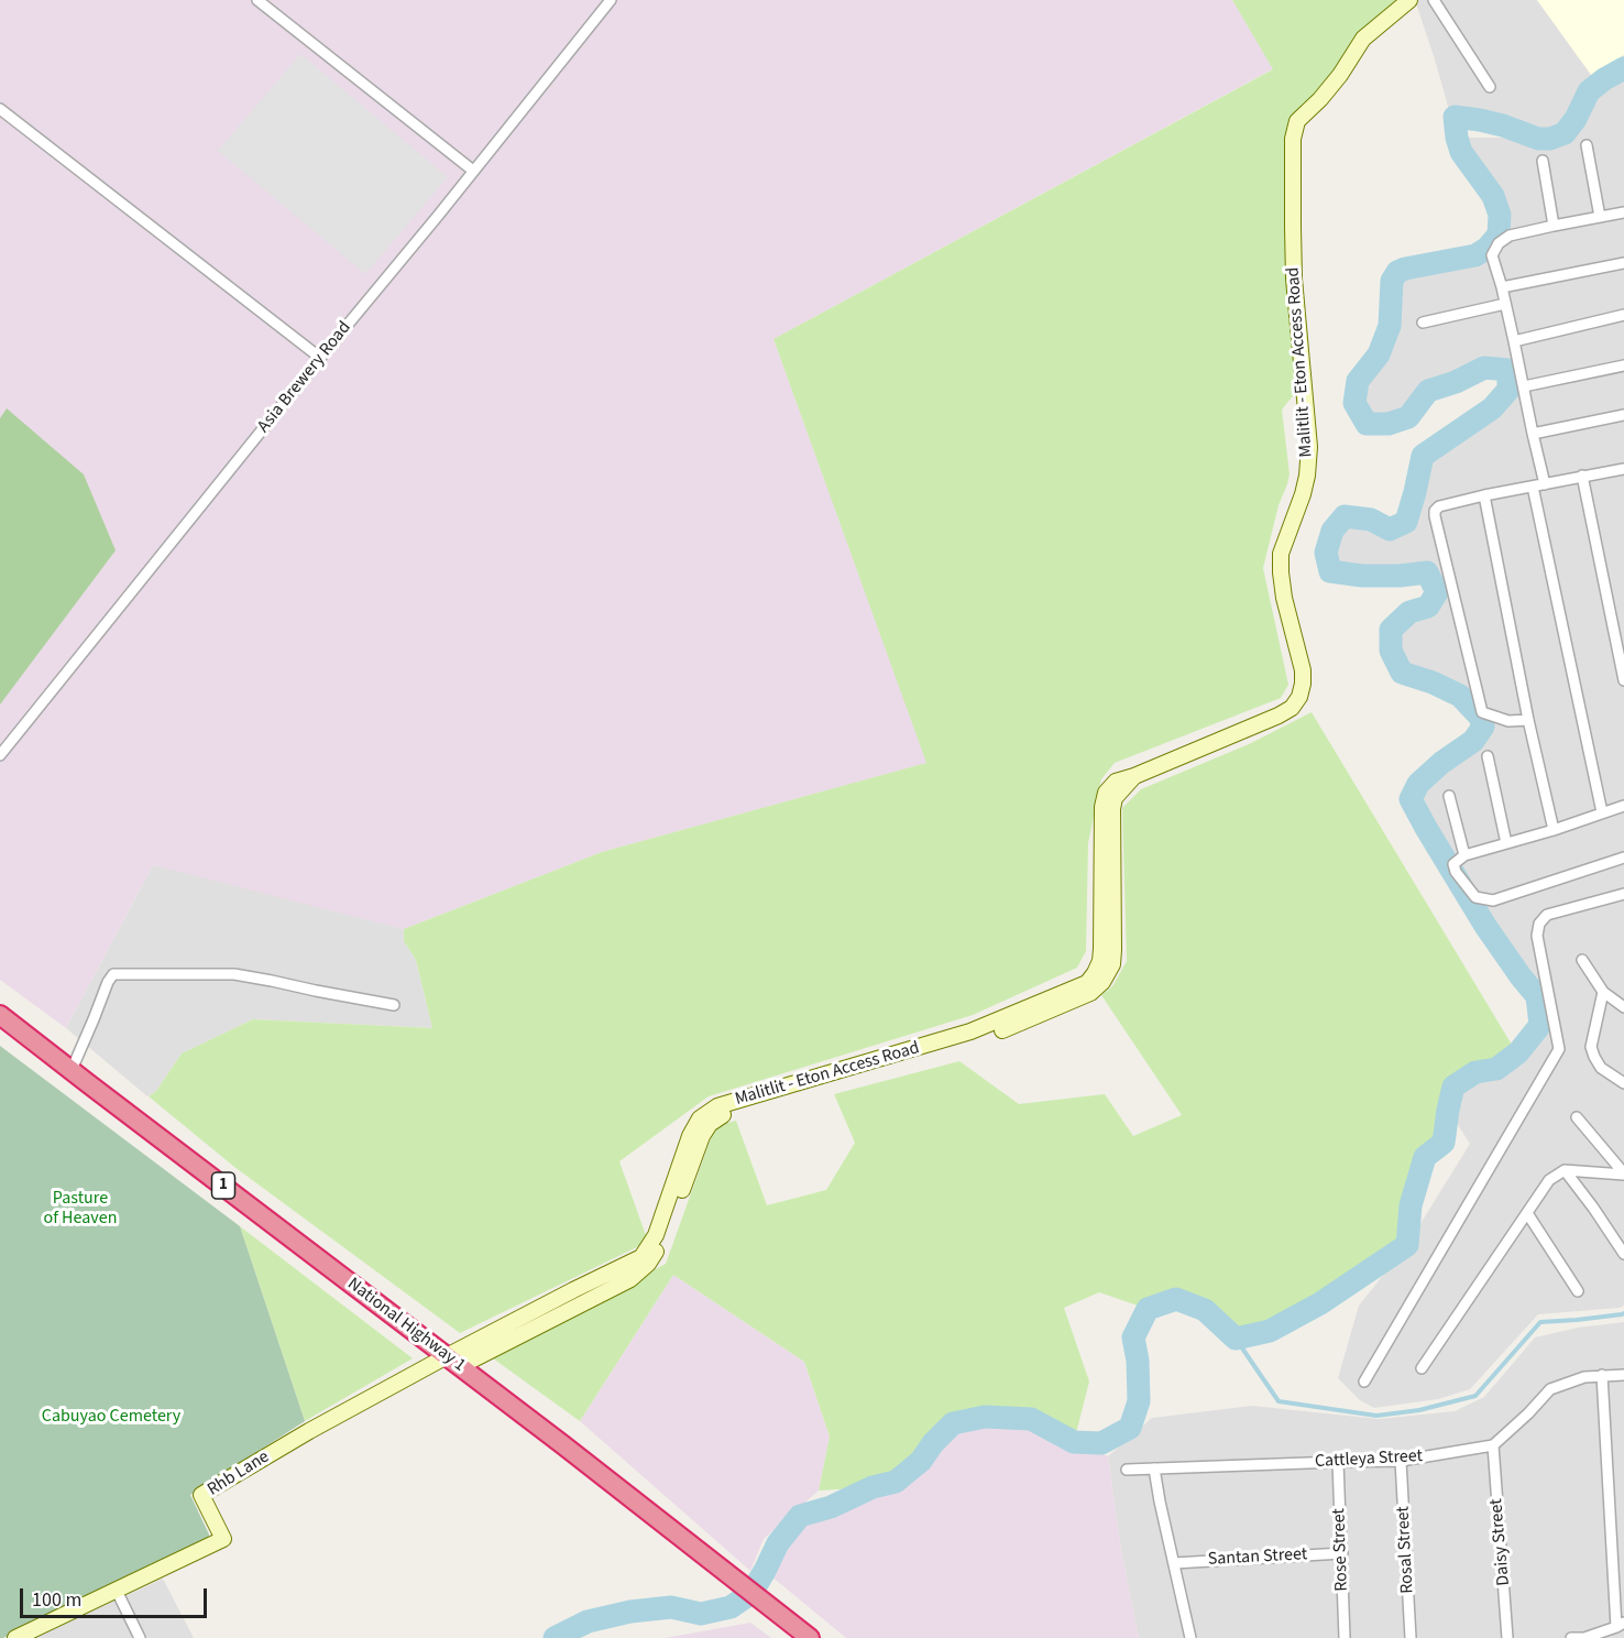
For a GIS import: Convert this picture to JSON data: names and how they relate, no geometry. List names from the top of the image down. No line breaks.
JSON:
{"streets":{"highway":["1","National Highway 1"],"street":["Malitlit - Eton Access Road","Asia Brewery Road","Cattleya Street","Rhb Lane","Daisy Street","Rose Street","Rosal Street","Santan Street"]},"crossings":[["Malitlit - Eton Access Road","National Highway 1"],["Malitlit - Eton Access Road","Rhb Lane"],["National Highway 1","Rhb Lane"],["Cattleya Street","Daisy Street"],["Cattleya Street","Rose Street"],["Cattleya Street","Rosal Street"],["Rose Street","Santan Street"]],"parks":["Pasture of Heaven","Cabuyao Cemetery"],"scale_bar":"100 m"}
